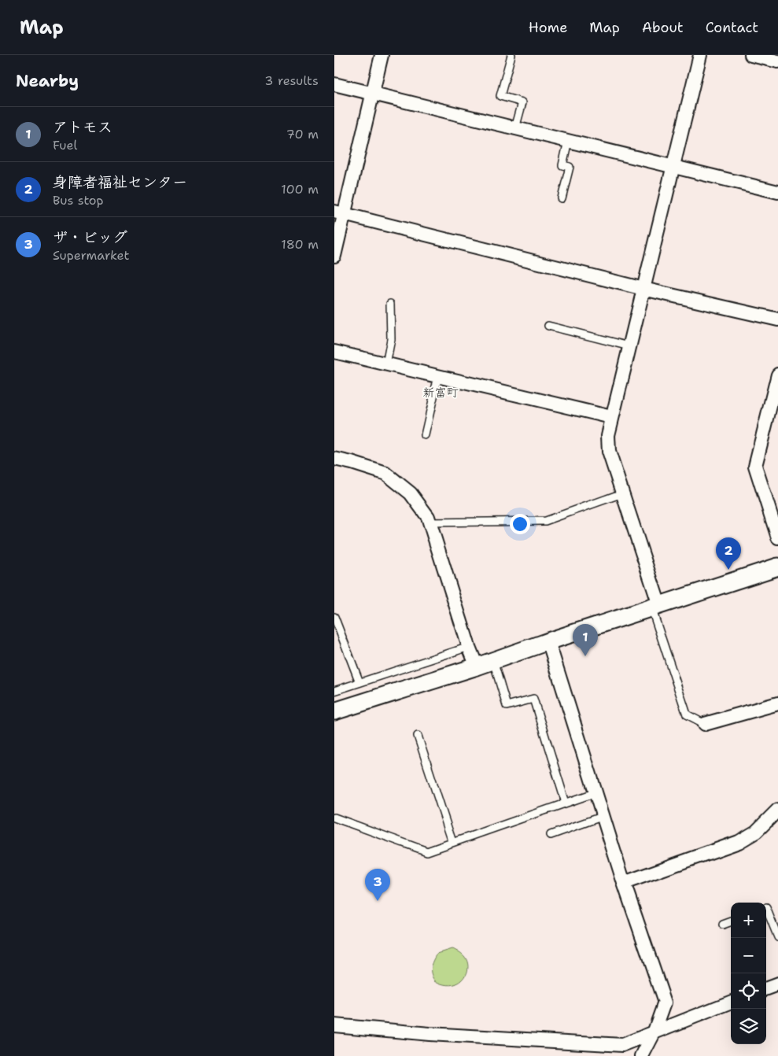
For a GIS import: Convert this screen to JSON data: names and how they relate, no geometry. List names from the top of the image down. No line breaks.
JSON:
{"districts":["新富町"],"page":{"header":"Map","nav":["Home","Map","About","Contact"],"heading":["Nearby","3 results"],"list":[{"mark":"1","name":"アトモス","note":"Fuel","value":"70 m"},{"mark":"2","name":"身障者福祉センター","note":"Bus stop","value":"100 m"},{"mark":"3","name":"ザ・ビッグ","note":"Supermarket","value":"180 m"}],"pins":["2","1","3"],"map_buttons":["+","−"]}}
